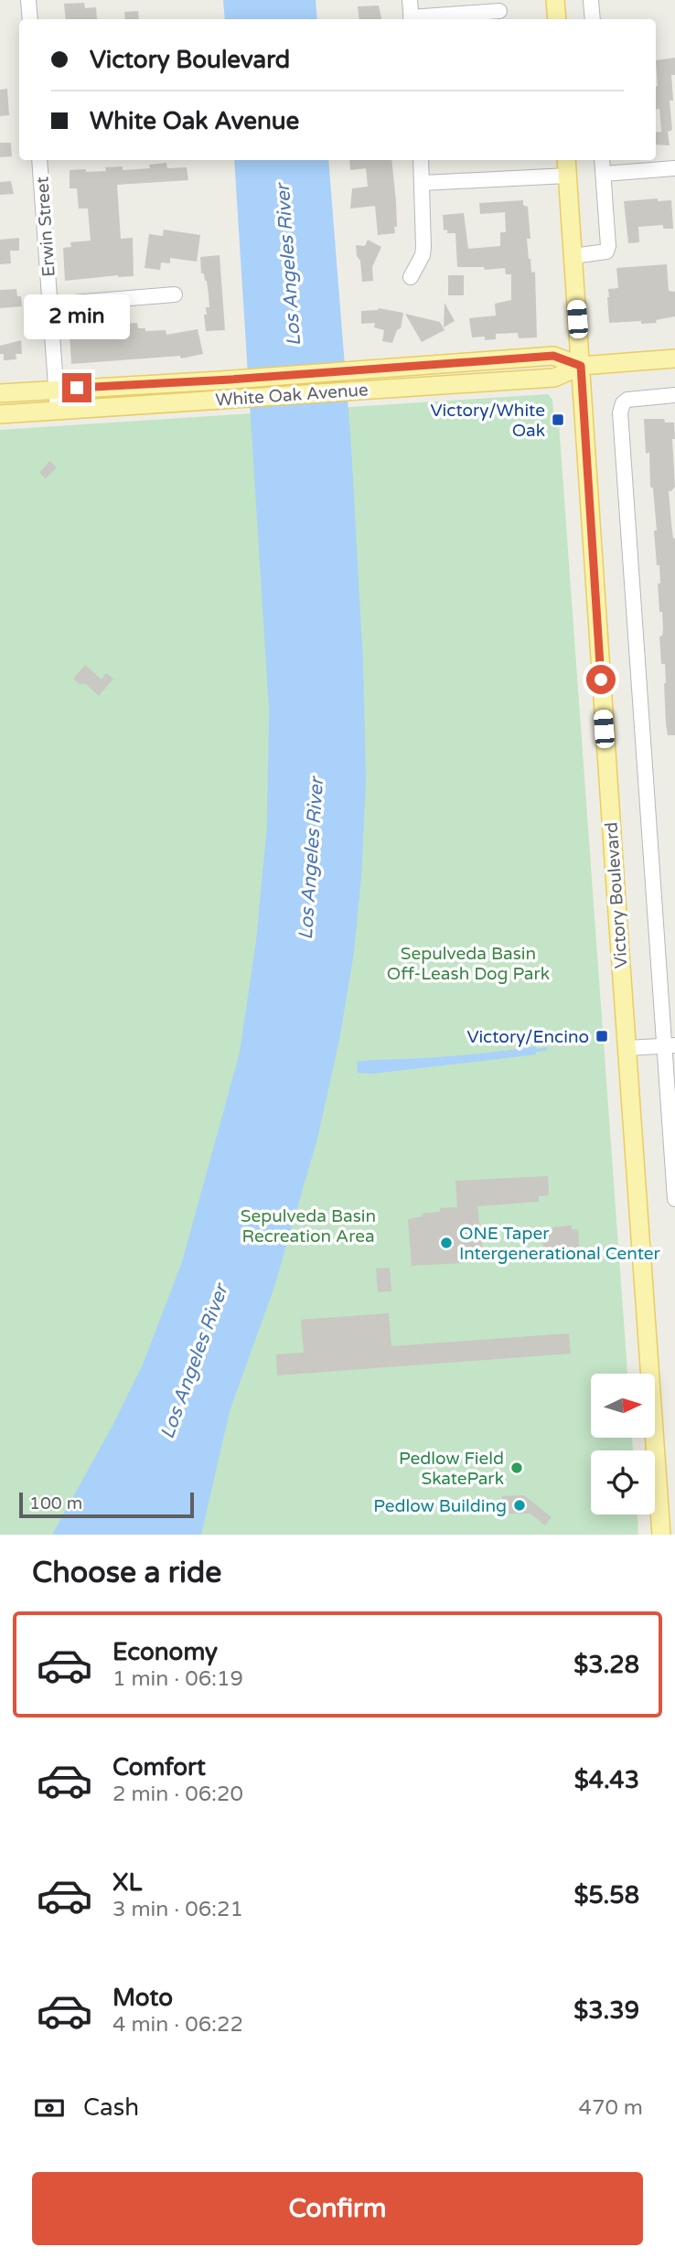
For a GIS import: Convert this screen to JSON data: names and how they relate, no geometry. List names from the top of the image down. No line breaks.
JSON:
{"streets":{"main road":["White Oak Avenue","Victory Boulevard"],"street":["Erwin Street"]},"crossings":[["Erwin Street","White Oak Avenue"],["White Oak Avenue","Victory Boulevard"]],"water":["Los Angeles River"],"parks":["Sepulveda Basin Off-Leash Dog Park","Sepulveda Basin Recreation Area"],"places":{"transit":["Victory/White Oak","Victory/Encino"],"other":["ONE Taper Intergenerational Center","Pedlow Field SkatePark","Pedlow Building"]},"scale_bar":"100 m","north":"right","page":{"banner":["Victory Boulevard","White Oak Avenue"],"bubble":"2 min","scale":"100 m","heading":"Choose a ride","list":[{"name":"Economy","note":"1 min · 06:19","value":"$3.28"},{"name":"Comfort","note":"2 min · 06:20","value":"$4.43"},{"name":"XL","note":"3 min · 06:21","value":"$5.58"},{"name":"Moto","note":"4 min · 06:22","value":"$3.39"}],"pay":["Cash","470 m"],"buttons":"Confirm"}}
